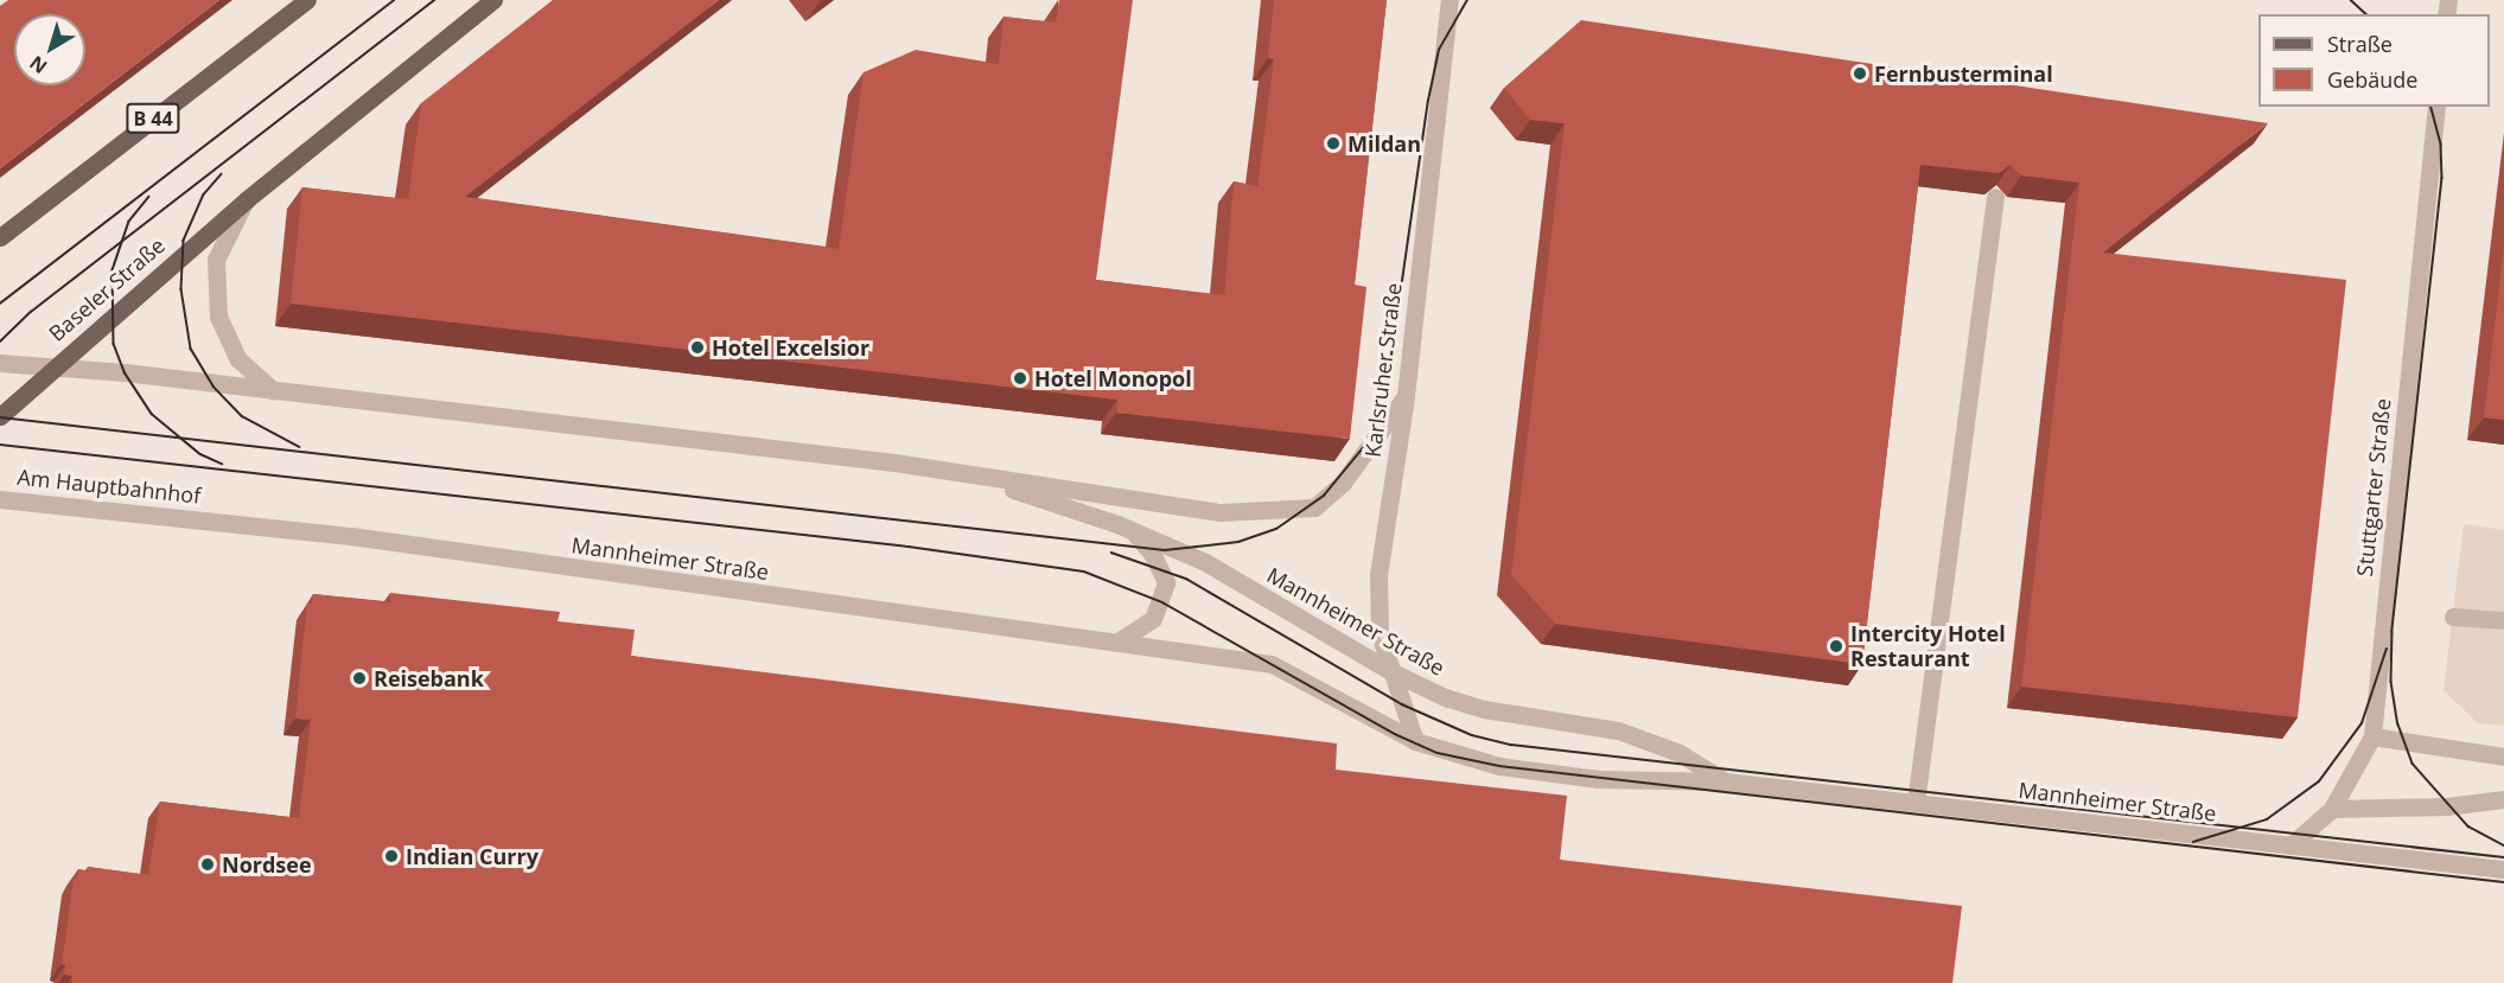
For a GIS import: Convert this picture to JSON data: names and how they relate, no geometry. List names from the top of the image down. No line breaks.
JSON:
{"streets":{"main road":["B 44","Baseler Straße"],"street":["Karlsruher Straße","Am Hauptbahnhof","Stuttgarter Straße","Mannheimer Straße"]},"crossings":[["Baseler Straße","Mannheimer Straße"],["Karlsruher Straße","Mannheimer Straße"],["Am Hauptbahnhof","Mannheimer Straße"],["Stuttgarter Straße","Mannheimer Straße"]],"places":["Fernbusterminal","Mildan","Hotel Excelsior","Hotel Monopol","Intercity Hotel Restaurant","Reisebank","Indian Curry","Nordsee"],"legend":["Straße","Gebäude"],"north":"bottom left"}
